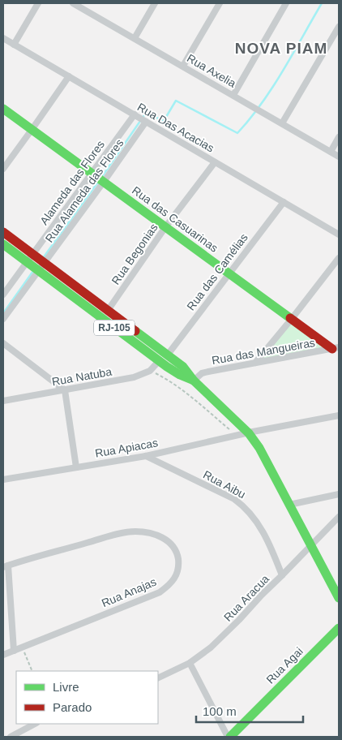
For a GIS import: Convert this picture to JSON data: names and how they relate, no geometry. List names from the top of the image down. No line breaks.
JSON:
{"streets":{"main road":["Rua das Casuarinas","RJ-105","Rua Agai"],"street":["Rua Axelia","Rua Das Acacias","Alameda das Flores","Rua Alameda das Flores","Rua Begonias","Rua das Camélias","Rua das Mangueiras","Rua Natuba","Rua Apiacas","Rua Aibu","Rua Anajas","Rua Aracua"]},"crossings":[["Rua Das Acacias","Alameda das Flores"],["Rua Das Acacias","Rua Alameda das Flores"],["Rua Das Acacias","Rua Begonias"],["Rua Das Acacias","Rua das Camélias"],["Alameda das Flores","Rua das Casuarinas"],["Alameda das Flores","RJ-105"],["Rua Alameda das Flores","Rua das Casuarinas"],["Rua Alameda das Flores","RJ-105"],["Rua das Casuarinas","Rua Begonias"],["Rua das Casuarinas","Rua das Camélias"],["Rua das Casuarinas","Rua das Mangueiras"],["Rua Begonias","RJ-105"],["Rua das Camélias","RJ-105"],["RJ-105","Rua das Mangueiras"],["RJ-105","Rua Natuba"],["RJ-105","Rua Apiacas"],["RJ-105","Rua Aracua"],["Rua Apiacas","Rua Aibu"],["Rua Aibu","Rua Aracua"]],"districts":["NOVA PIAM"],"legend":["Livre","Parado"],"scale_bar":"100 m"}
